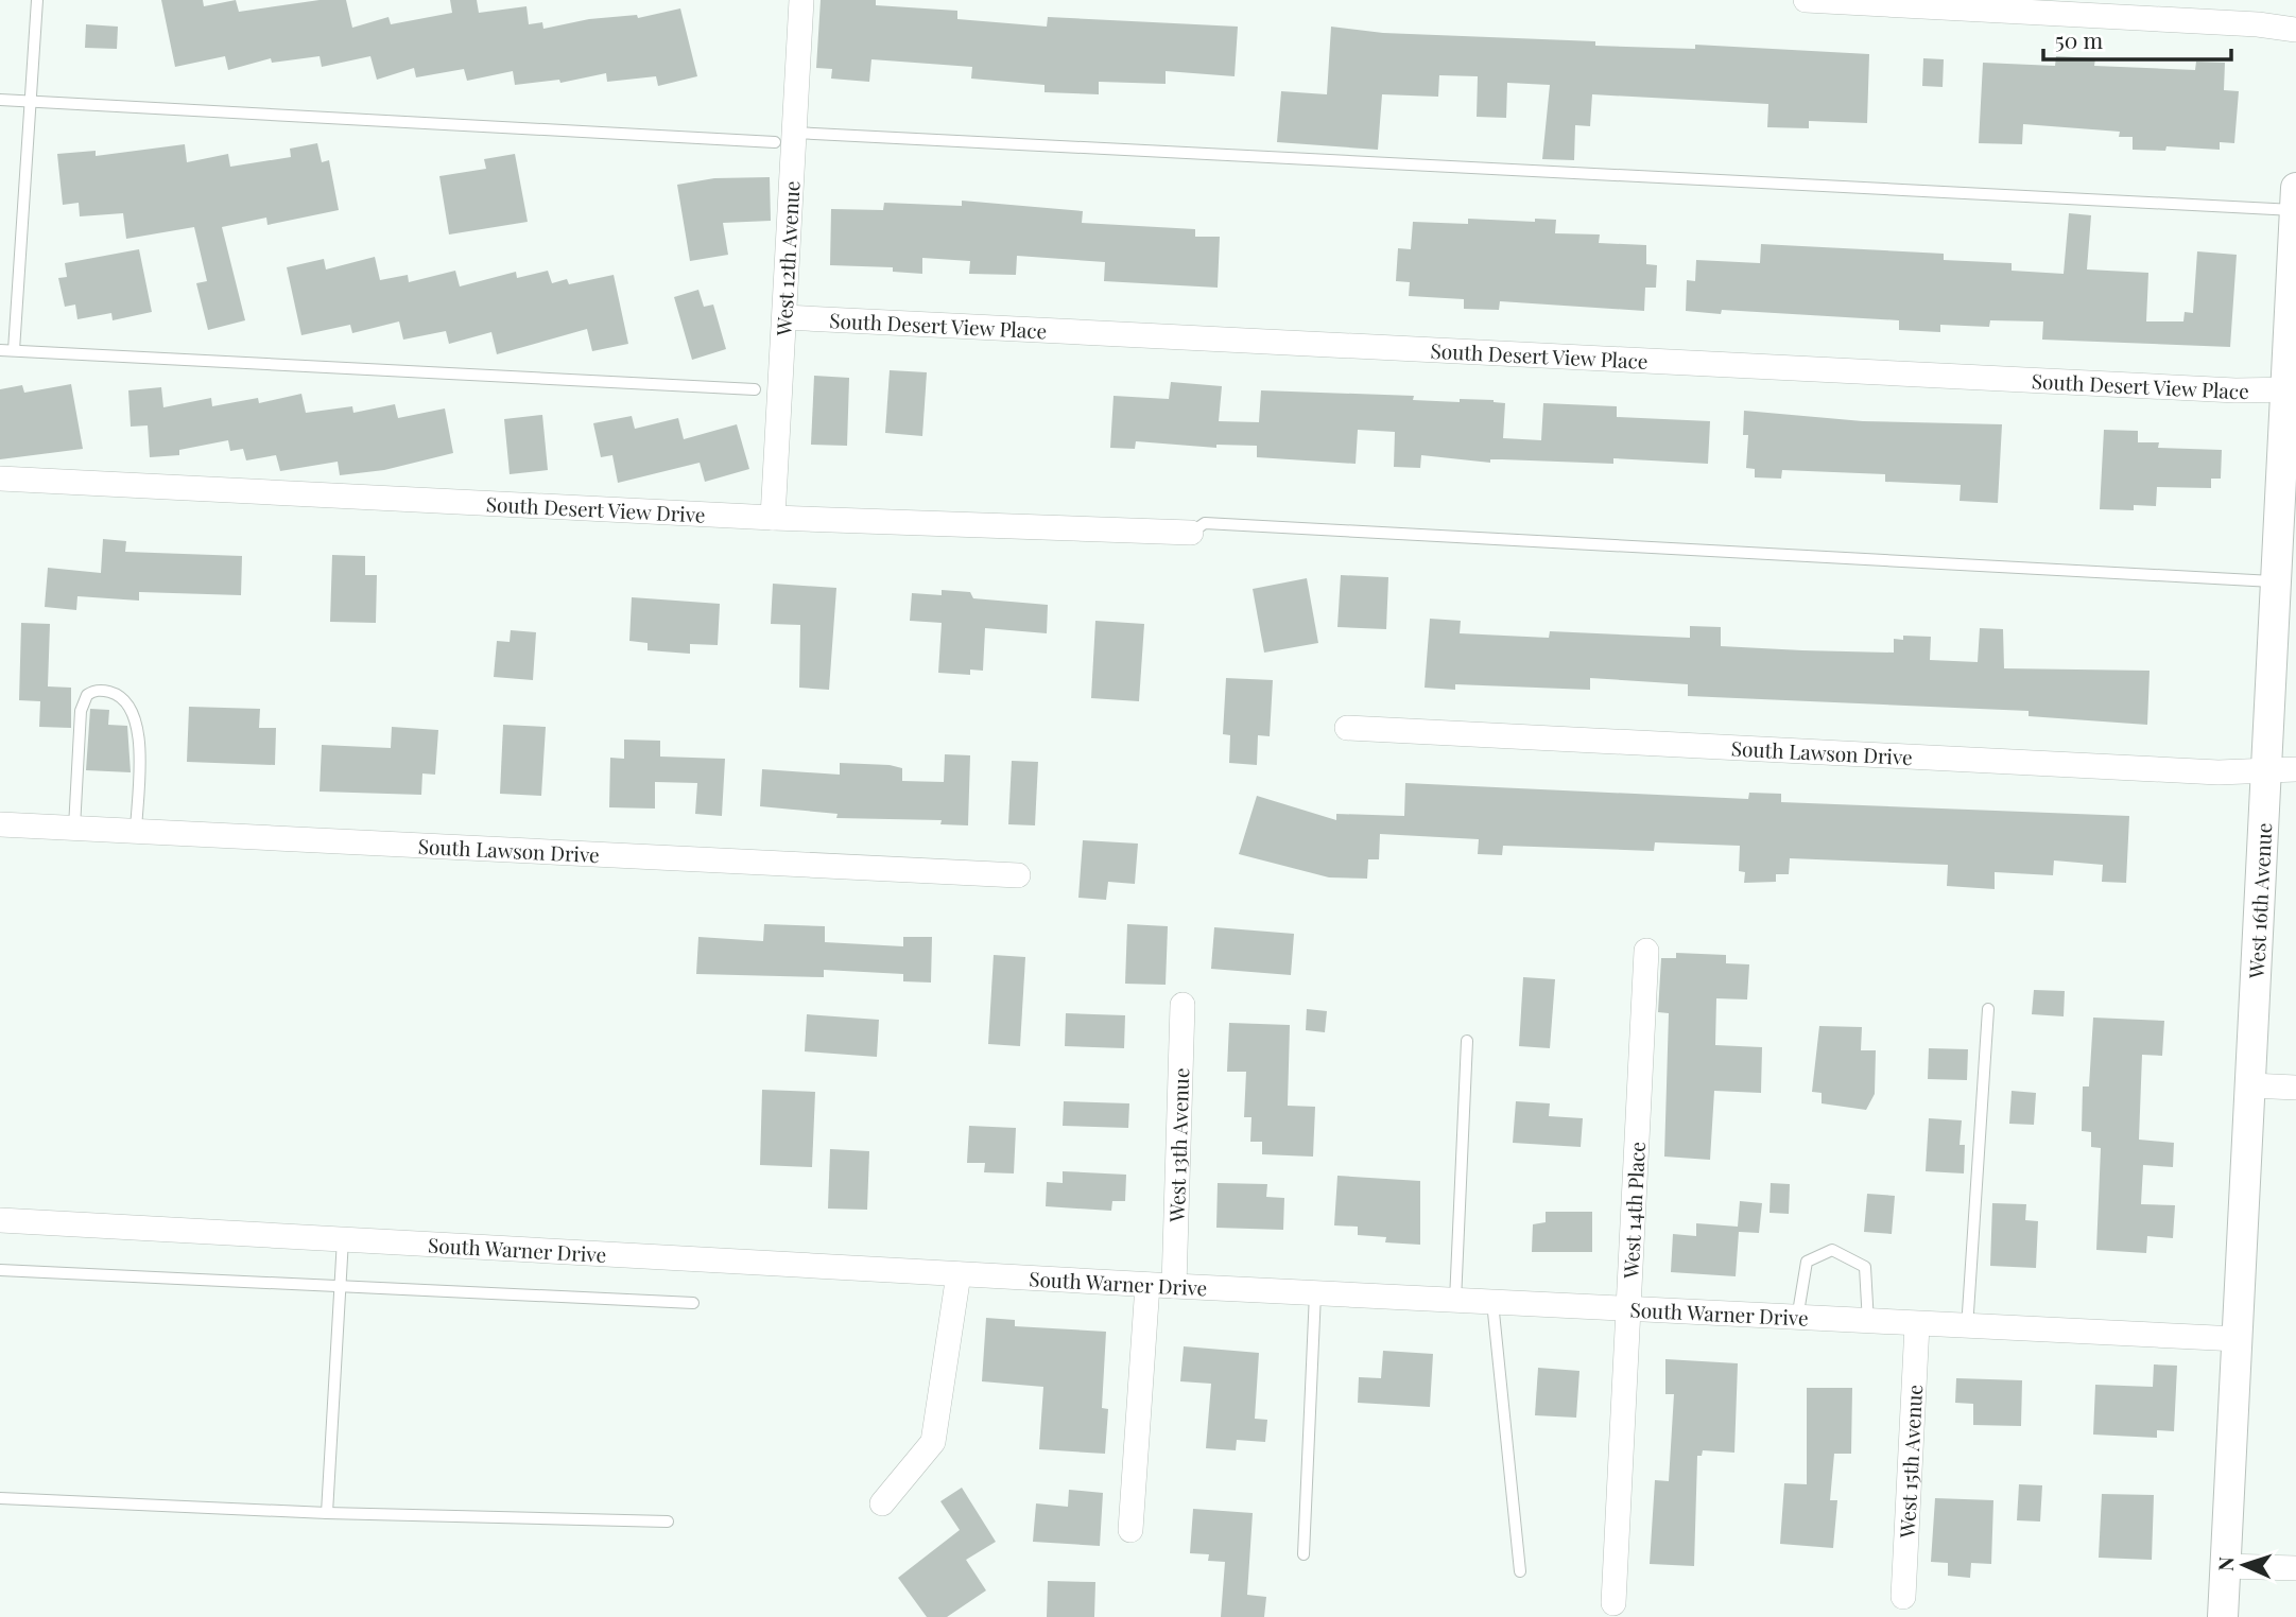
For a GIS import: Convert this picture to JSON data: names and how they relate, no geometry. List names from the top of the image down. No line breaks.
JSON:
{"streets":{"street":["West 12th Avenue","South Desert View Place","South Desert View Drive","South Lawson Drive","West 16th Avenue","West 13th Avenue","West 14th Place","South Warner Drive","West 15th Avenue"]},"crossings":[["West 12th Avenue","South Desert View Place"],["West 12th Avenue","South Desert View Drive"],["South Desert View Place","West 16th Avenue"],["South Lawson Drive","West 16th Avenue"],["West 16th Avenue","South Warner Drive"],["West 13th Avenue","South Warner Drive"],["West 14th Place","South Warner Drive"],["South Warner Drive","West 15th Avenue"]],"scale_bar":"50 m","north":"left"}
